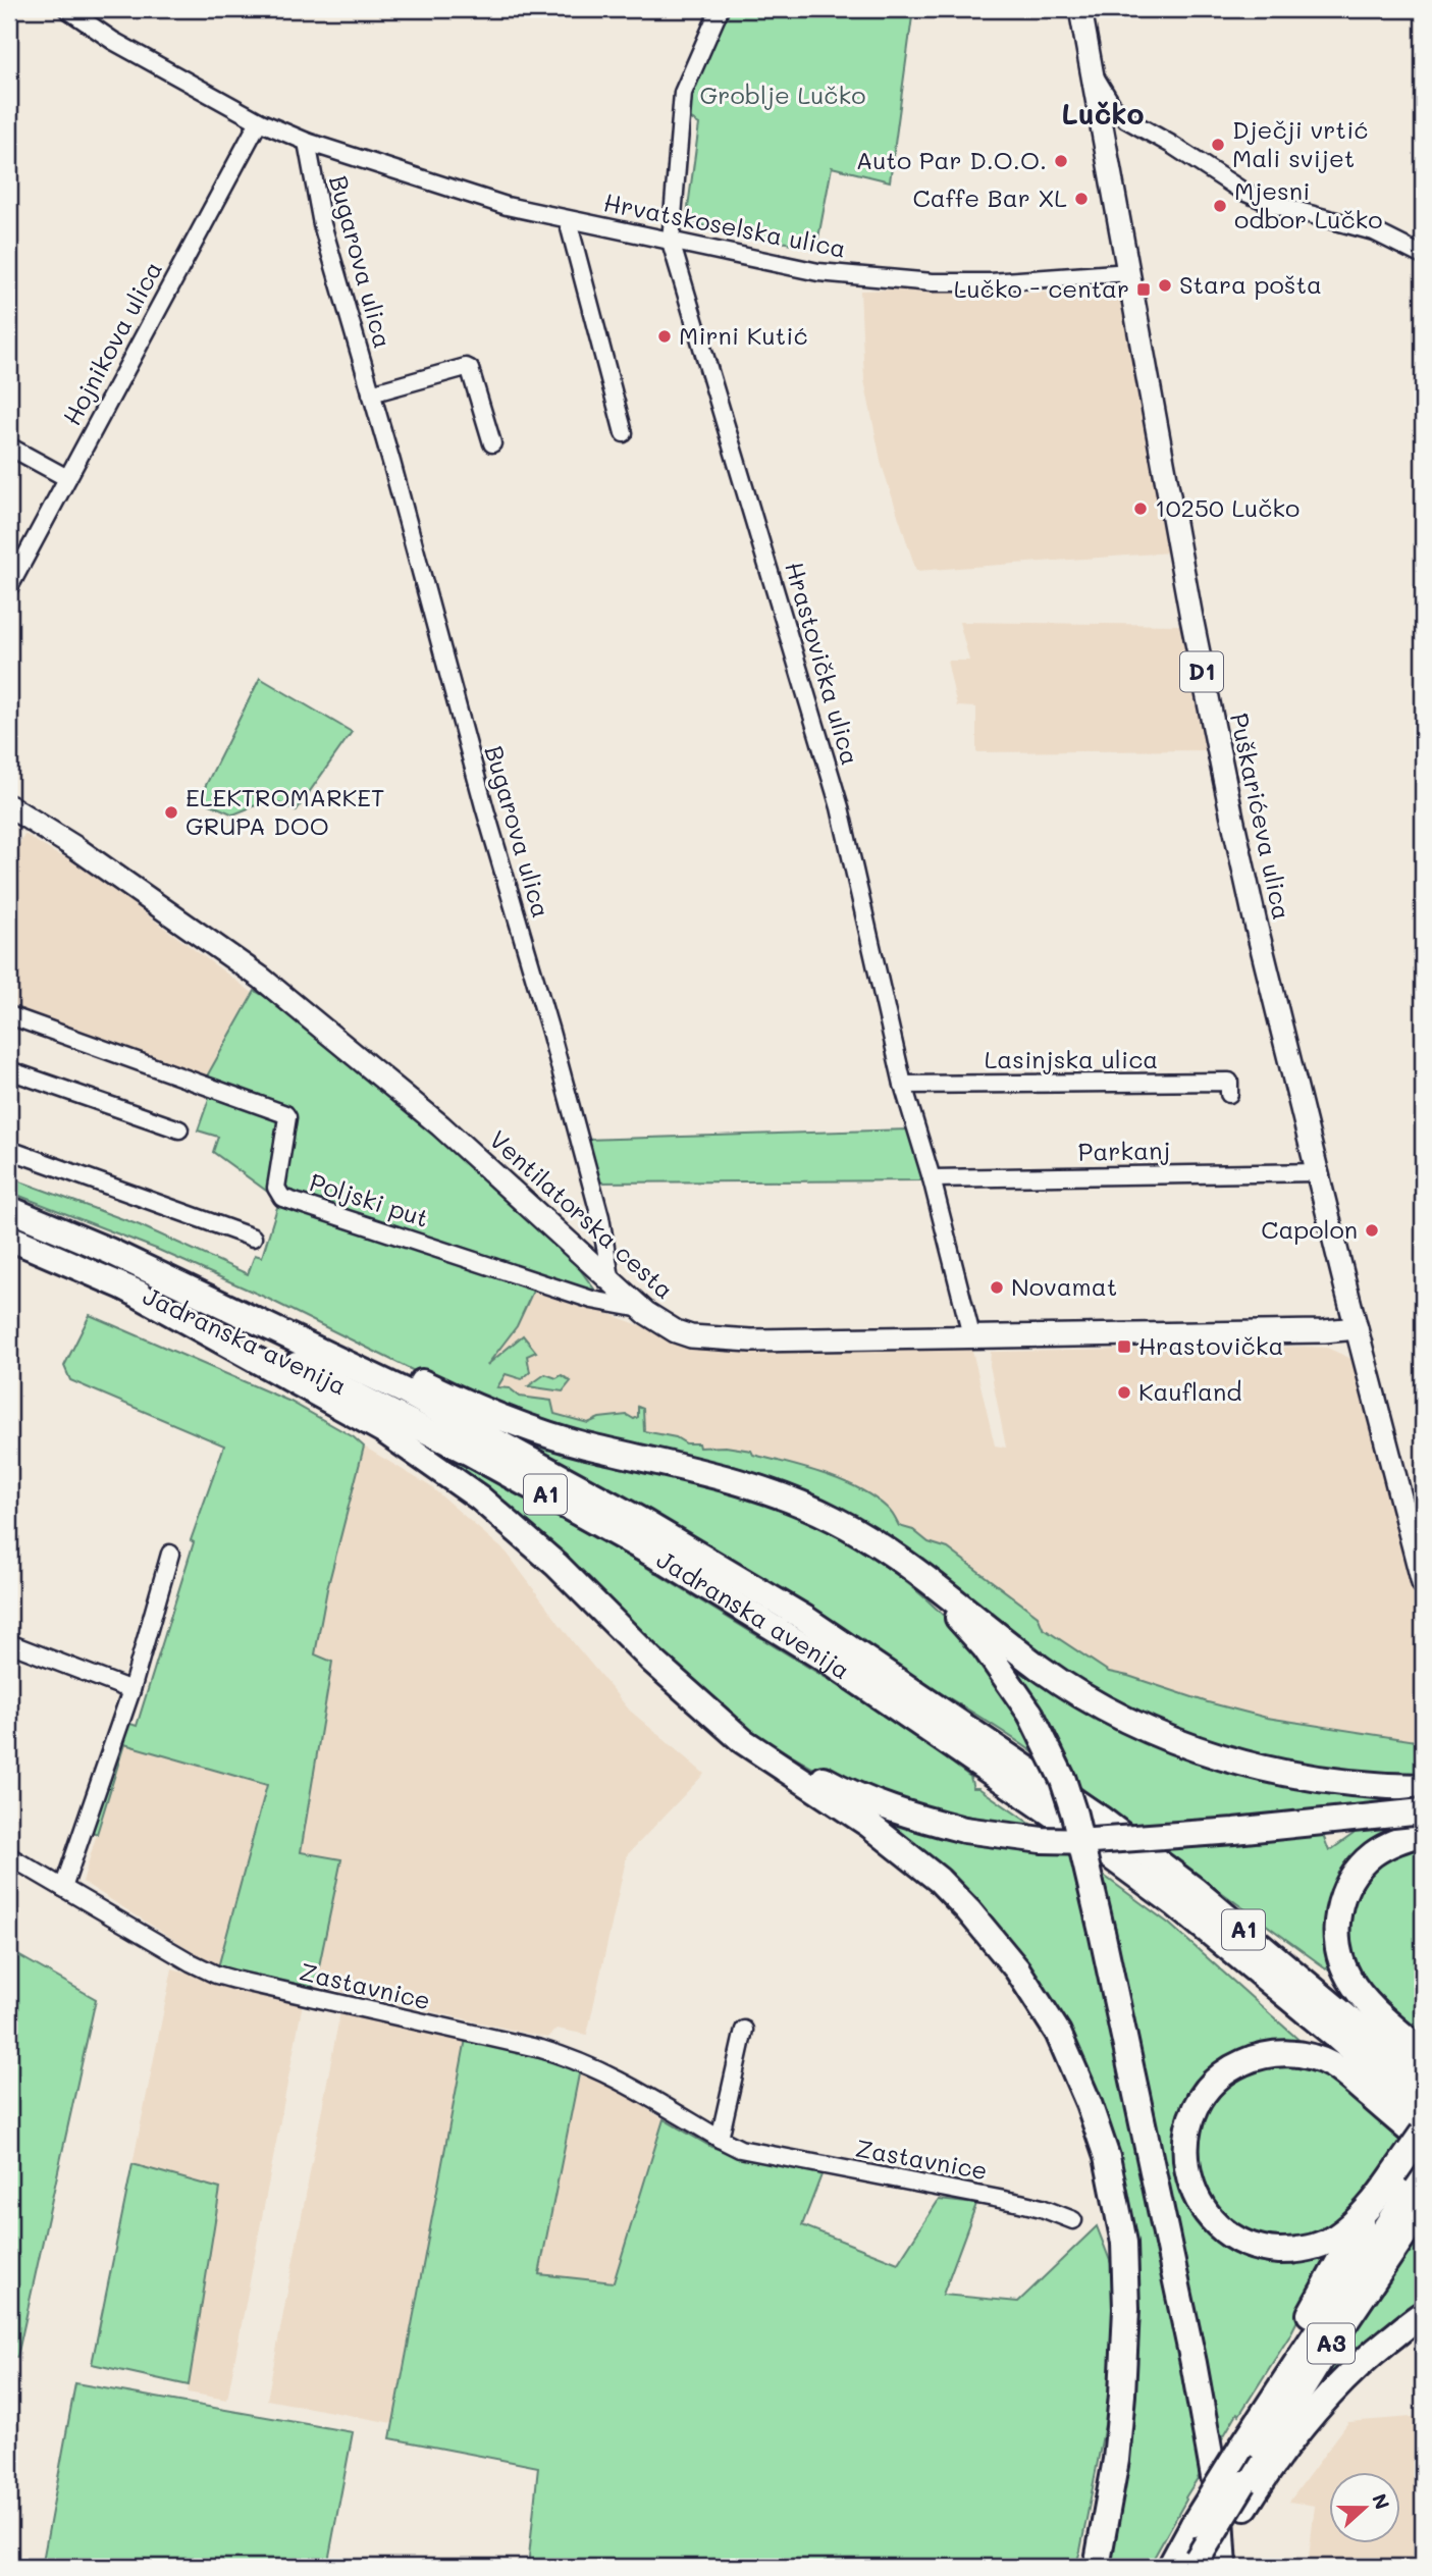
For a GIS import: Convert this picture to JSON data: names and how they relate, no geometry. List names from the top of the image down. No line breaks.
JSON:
{"streets":{"highway":["Jadranska avenija","A1","A3"],"main road":["D1","Puškarićeva ulica","Ventilatorska cesta"],"street":["Hrvatskoselska ulica","Bugarova ulica","Hojnikova ulica","Hrastovička ulica","Lasinjska ulica","Parkanj","Poljski put","Zastavnice"]},"crossings":[["Hrvatskoselska ulica","Bugarova ulica"],["Hrvatskoselska ulica","Hojnikova ulica"],["Hrvatskoselska ulica","Hrastovička ulica"],["Hrvatskoselska ulica","Puškarićeva ulica"],["Bugarova ulica","Ventilatorska cesta"],["Hrastovička ulica","Lasinjska ulica"],["Hrastovička ulica","Parkanj"],["Hrastovička ulica","Ventilatorska cesta"],["Puškarićeva ulica","Parkanj"],["Puškarićeva ulica","Ventilatorska cesta"],["Poljski put","Ventilatorska cesta"]],"districts":["Lučko"],"parks":["Groblje Lučko"],"places":{"other":["Dječji vrtić Mali svijet","Auto Par D.O.O.","Caffe Bar XL","Mjesni odbor Lučko","Stara pošta","Mirni Kutić","10250 Lučko","ELEKTROMARKET GRUPA DOO","Capolon","Novamat","Kaufland"],"transit":["Lučko - centar","Hrastovička"]},"north":"right"}
